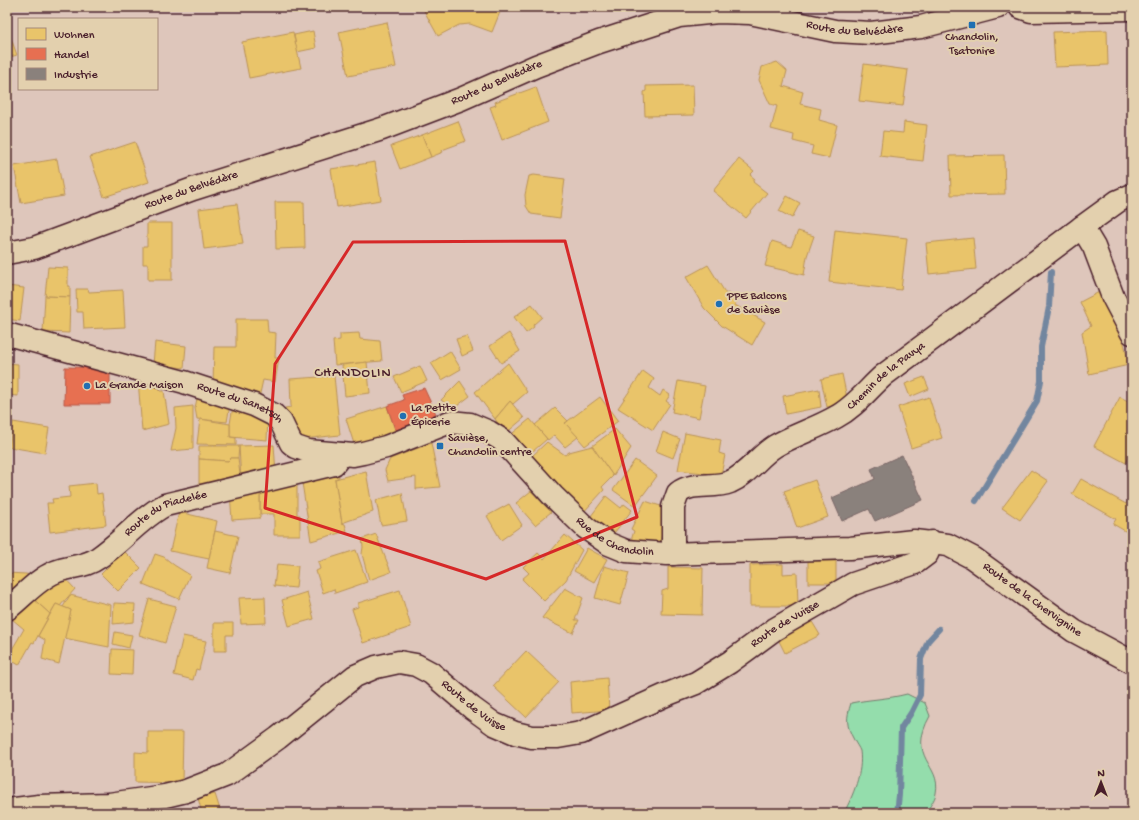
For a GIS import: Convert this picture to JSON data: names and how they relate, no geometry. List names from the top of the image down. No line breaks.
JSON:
{"streets":{"street":["Route du Belvédère","Chemin de la Pavya","Route du Sanetsch","Route du Piadelée","Rue de Chandolin","Route de la Chervignine","Route de Vuisse"]},"crossings":[["Chemin de la Pavya","Rue de Chandolin"],["Route du Sanetsch","Route du Piadelée"],["Route du Sanetsch","Rue de Chandolin"],["Route du Piadelée","Rue de Chandolin"],["Rue de Chandolin","Route de la Chervignine"],["Rue de Chandolin","Route de Vuisse"],["Route de la Chervignine","Route de Vuisse"]],"districts":["CHANDOLIN"],"places":{"transit":["Chandolin, Tsatonire","Savièse, Chandolin centre"],"other":["PPE Balcons de Savièse","La Grande Maison","La Petite Épicerie"]},"legend":["Wohnen","Handel","Industrie"],"north":"top"}
